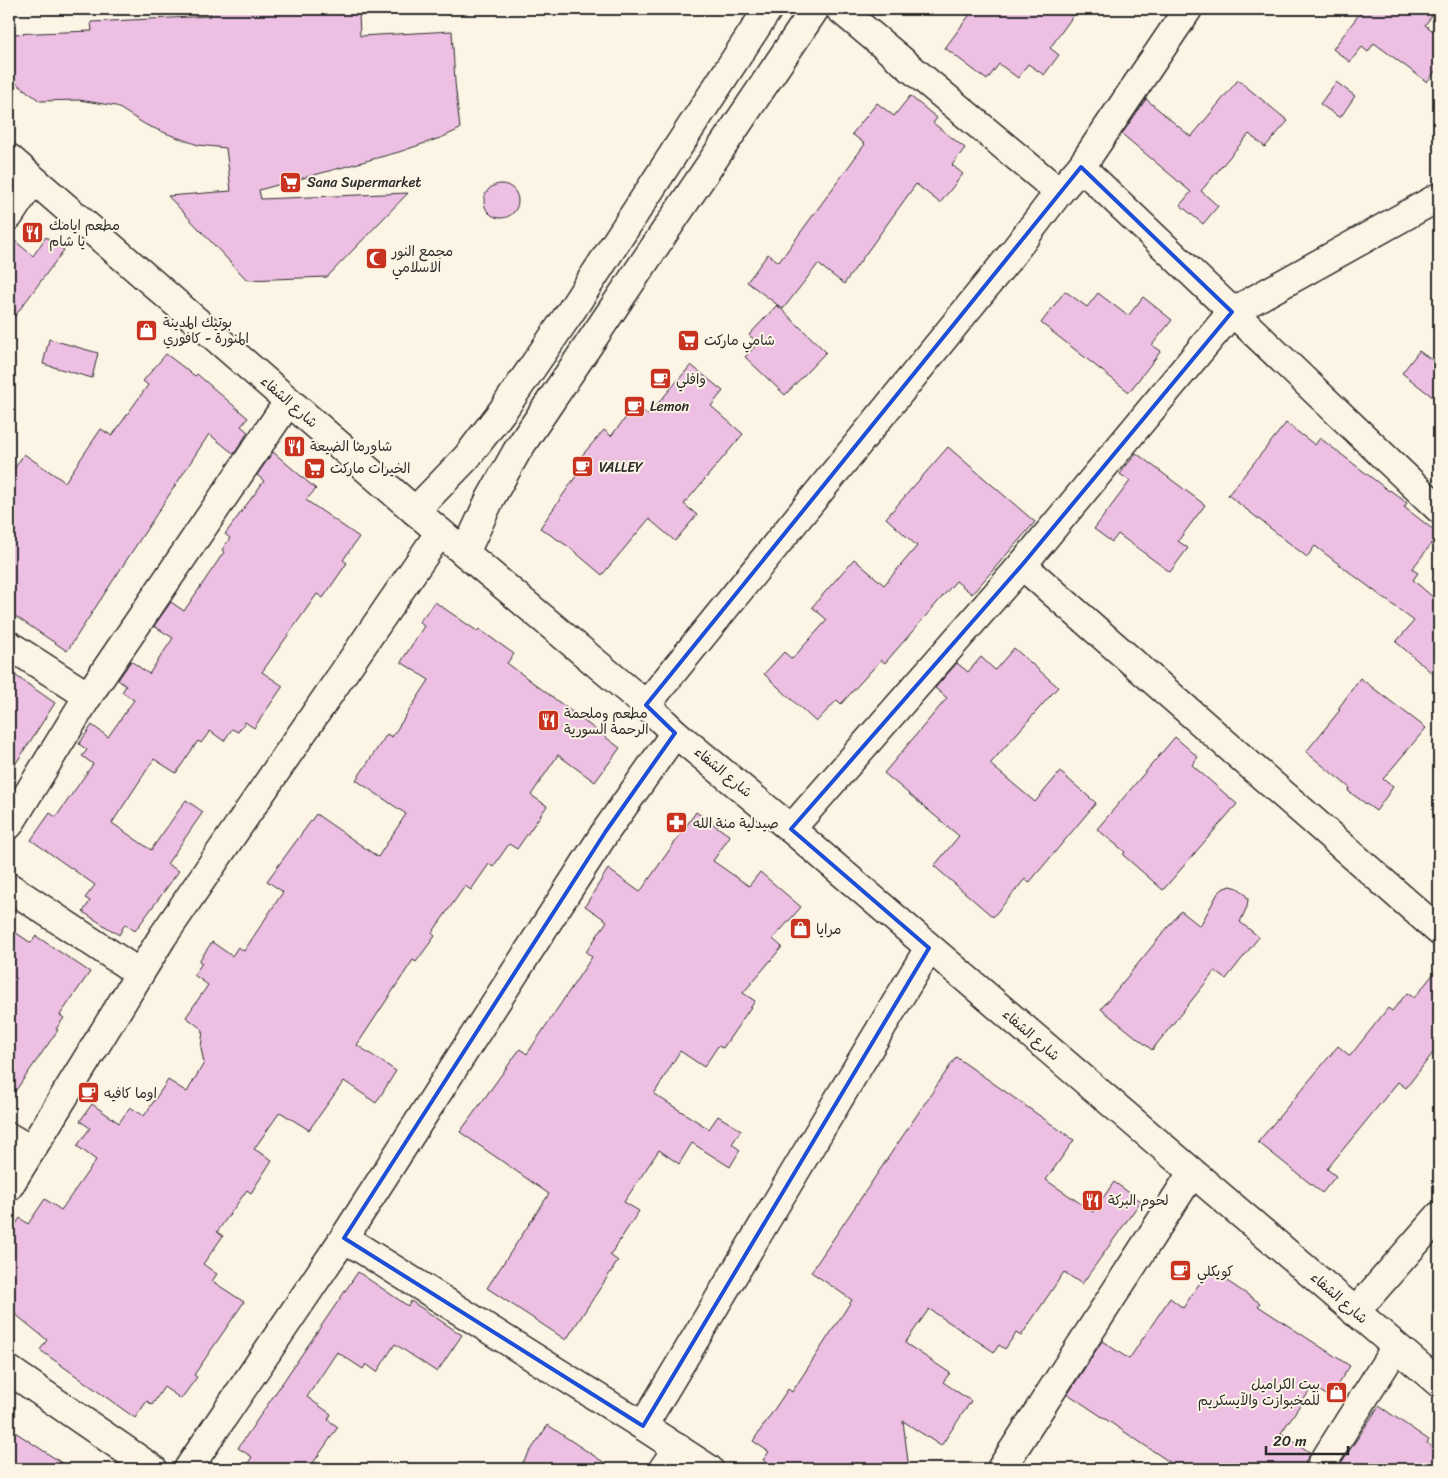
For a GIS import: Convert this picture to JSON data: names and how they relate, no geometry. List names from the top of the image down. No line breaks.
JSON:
{"streets":{"street":["شارع الشفاء"]},"places":{"supermarket":["Sana Supermarket","شامي ماركت","الخيرات ماركت"],"restaurant":["مطعم ايامك يا شام","شاورما الضيعة","مطعم وملحمة الرحمة السورية","لحوم البركة"],"mosque":["مجمع النور الاسلامي"],"shop":["بوتيك المدينة المنورة - كافوري","مرايا","بيت الكراميل للمخبوازت والآيسكريم"],"cafe":["وافلي","Lemon","VALLEY","اوما كافيه","كويكلي"],"pharmacy":["صيدلية منة الله"]},"scale_bar":"20 m"}
